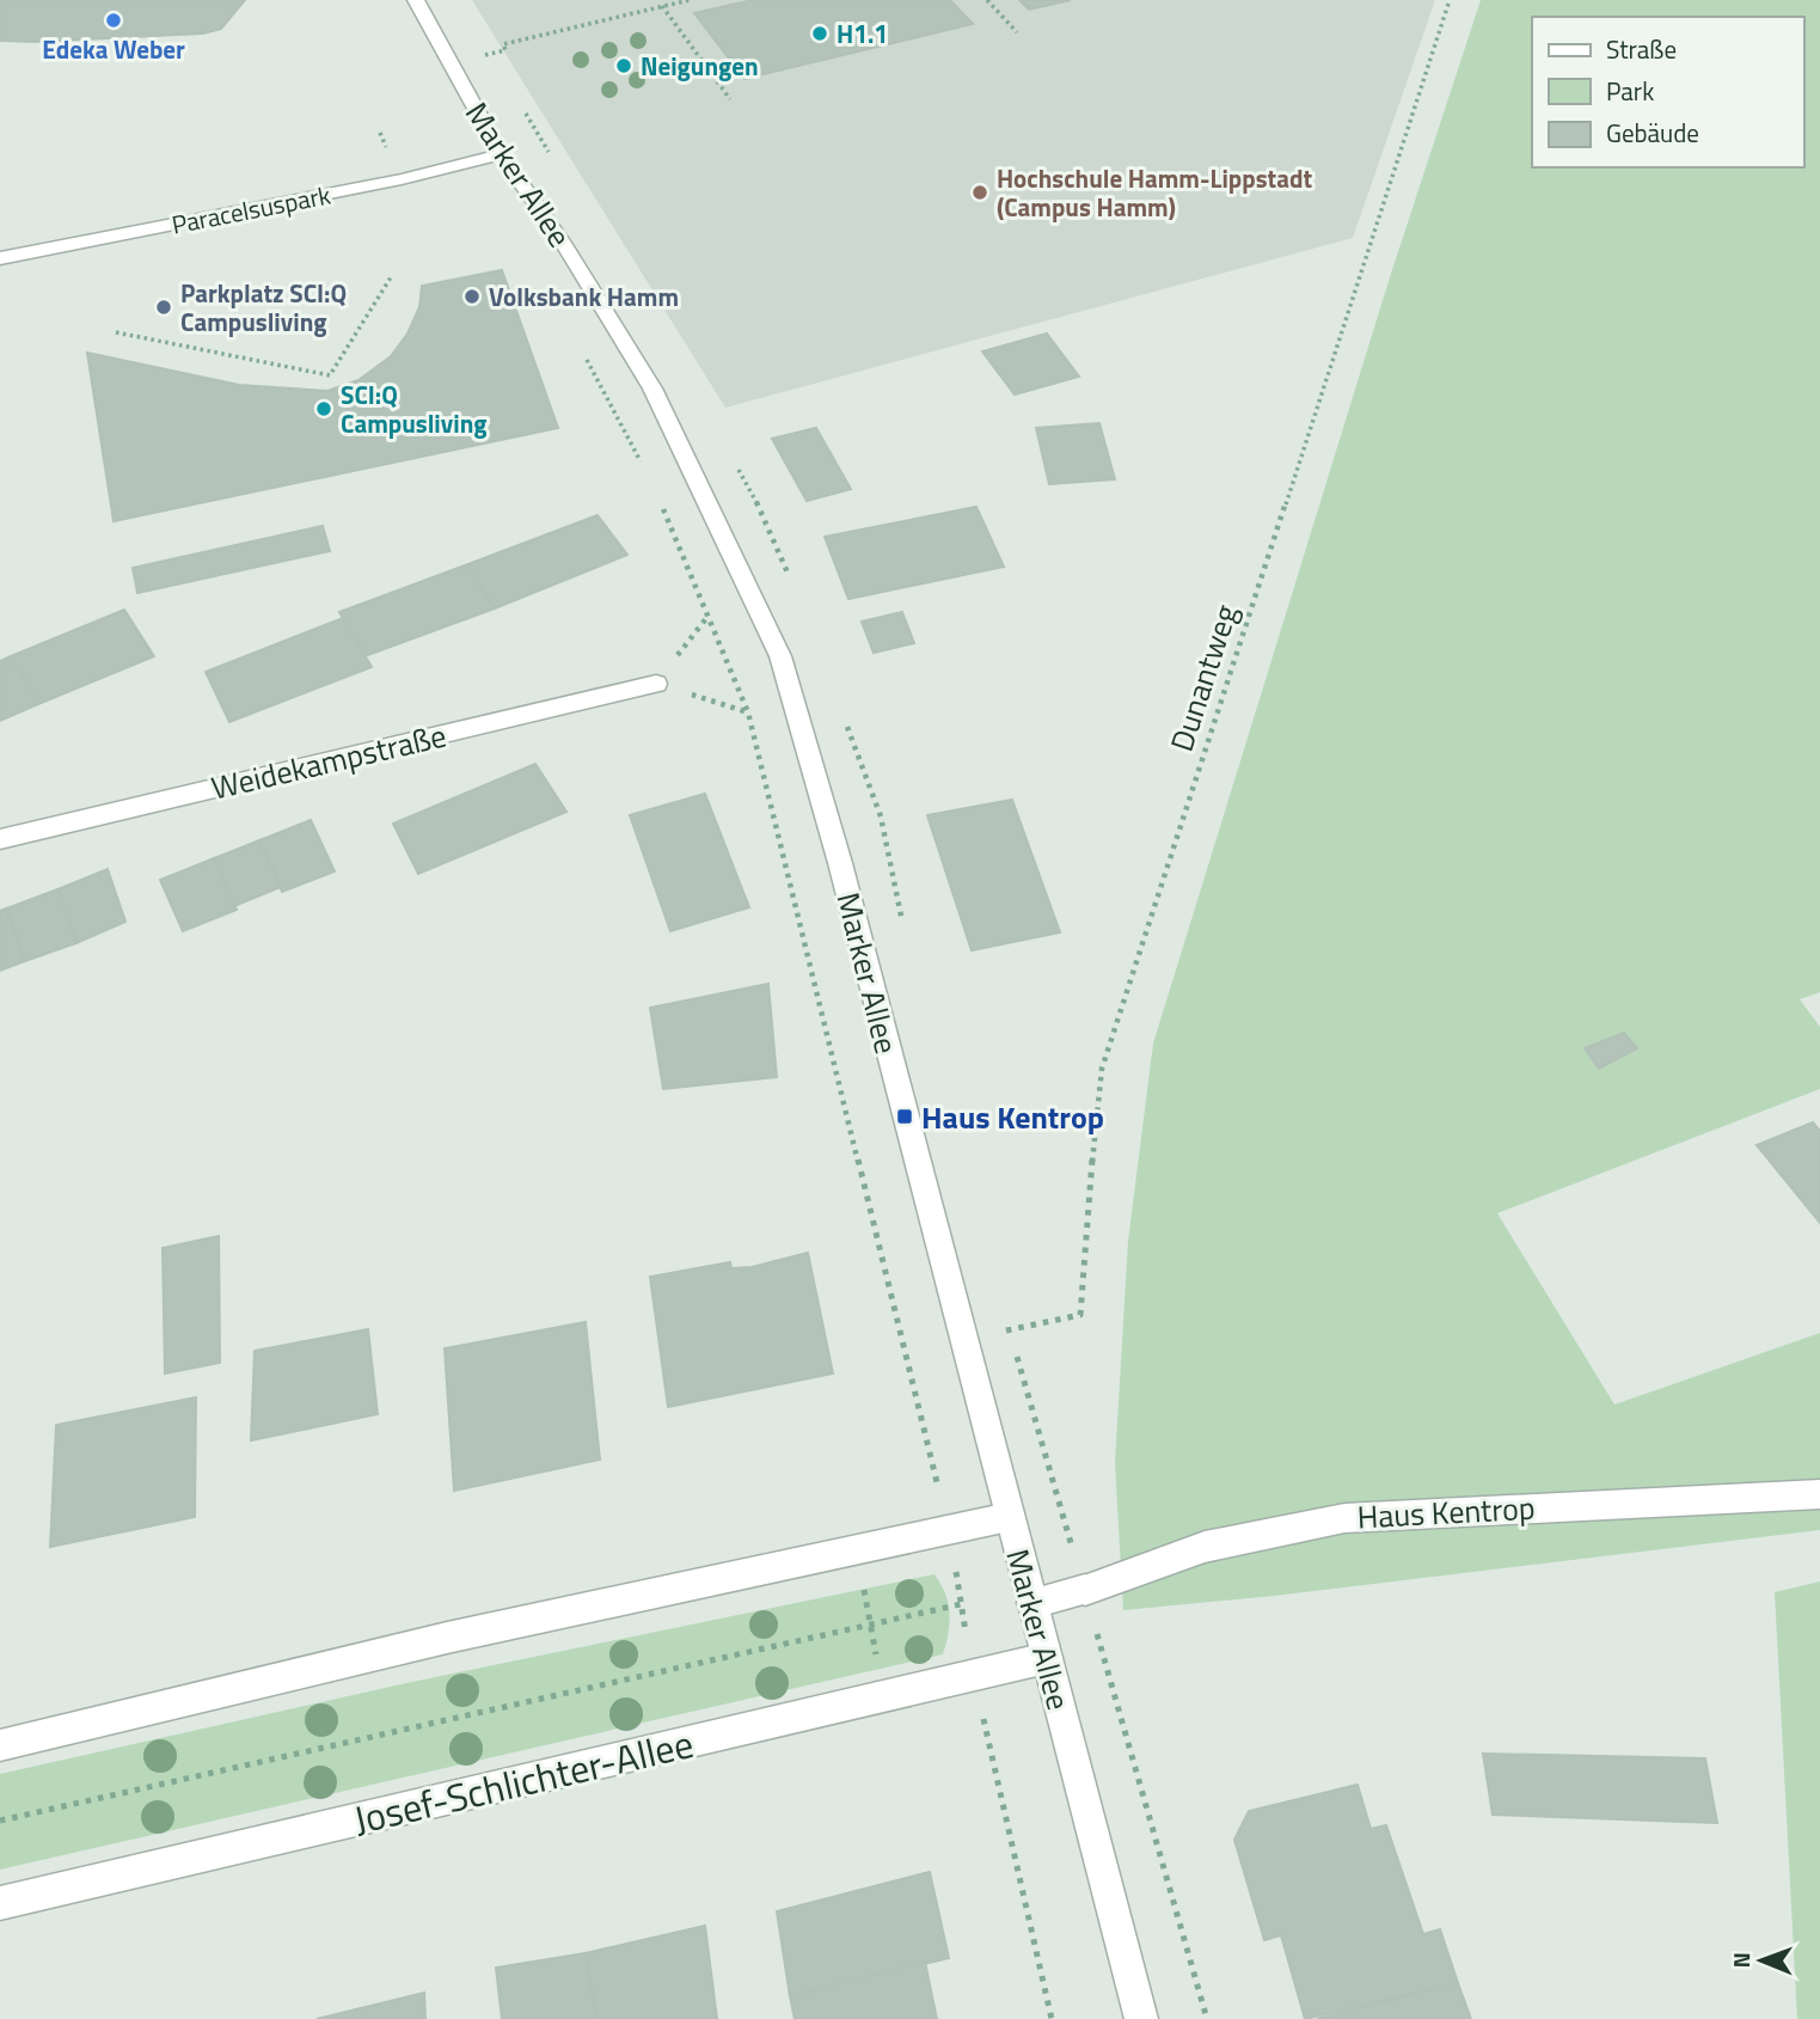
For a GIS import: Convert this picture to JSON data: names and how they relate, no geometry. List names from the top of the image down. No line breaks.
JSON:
{"streets":{"street":["Marker Allee","Paracelsuspark","Weidekampstraße","Haus Kentrop","Josef-Schlichter-Allee"],"path":["Dunantweg"]},"crossings":[["Marker Allee","Paracelsuspark"],["Marker Allee","Haus Kentrop"],["Marker Allee","Josef-Schlichter-Allee"]],"places":{"other":["Edeka Weber","H1.1","Neigungen","Hochschule Hamm-Lippstadt (Campus Hamm)","Volksbank Hamm","Parkplatz SCI:Q Campusliving","SCI:Q Campusliving"],"transit":["Haus Kentrop"]},"legend":["Straße","Park","Gebäude"],"north":"left"}
